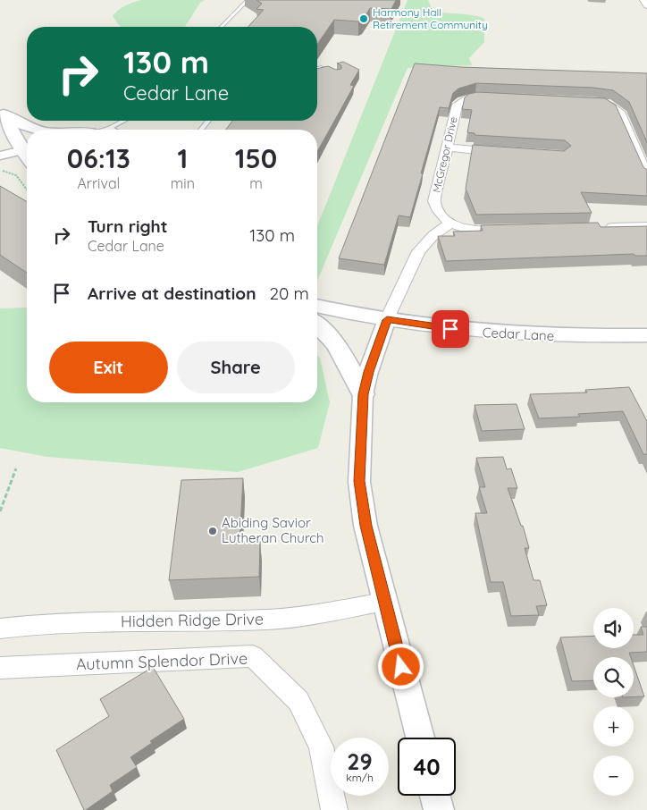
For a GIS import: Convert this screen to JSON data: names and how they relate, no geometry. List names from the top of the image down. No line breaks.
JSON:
{"streets":{"main road":["Cedar Lane"],"street":["McGregor Drive","Hidden Ridge Drive","Autumn Splendor Drive"]},"places":["Harmony Hall Retirement Community","Abiding Savior Lutheran Church"],"page":{"turn":["130 m","Cedar Lane"],"eta":["06:13","Arrival","1","min","150","m"],"list":[{"name":"Turn right","note":"Cedar Lane","value":"130 m"},{"name":"Arrive at destination","value":"20 m"}],"buttons":["Exit","Share"],"map_buttons":["+","−"],"speed":"29 km/h","limit":"40"}}
